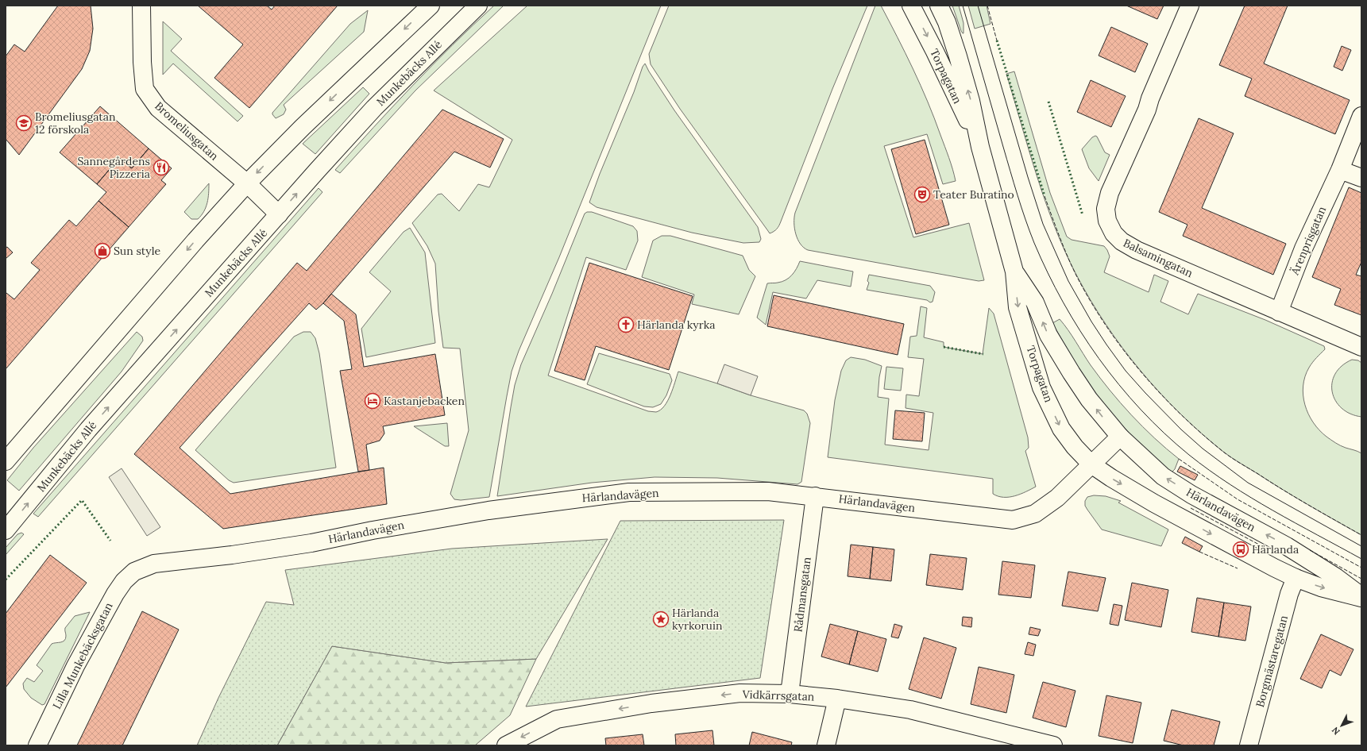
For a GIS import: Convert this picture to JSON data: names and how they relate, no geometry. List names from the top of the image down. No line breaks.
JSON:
{"streets":{"street":["Munkebäcks Allé","Torpagatan","Bromeliusgatan","Ärenprisgatan","Balsamingatan","Härlandavägen","Rådmansgatan","Lilla Munkebäcksgatan","Borgmästaregatan","Vidkärrsgatan"]},"crossings":[["Munkebäcks Allé","Bromeliusgatan"],["Torpagatan","Härlandavägen"],["Ärenprisgatan","Balsamingatan"],["Härlandavägen","Rådmansgatan"],["Härlandavägen","Lilla Munkebäcksgatan"],["Härlandavägen","Borgmästaregatan"],["Rådmansgatan","Vidkärrsgatan"]],"one_way":["Vidkärrsgatan"],"places":{"school or university":["Bromeliusgatan 12 förskola"],"restaurant":["Sannegårdens Pizzeria"],"theatre":["Teater Buratino"],"shop":["Sun style"],"church":["Härlanda kyrka"],"hotel":["Kastanjebacken"],"bus stop":["Härlanda"],"place":["Härlanda kyrkoruin"]},"north":"bottom left"}
